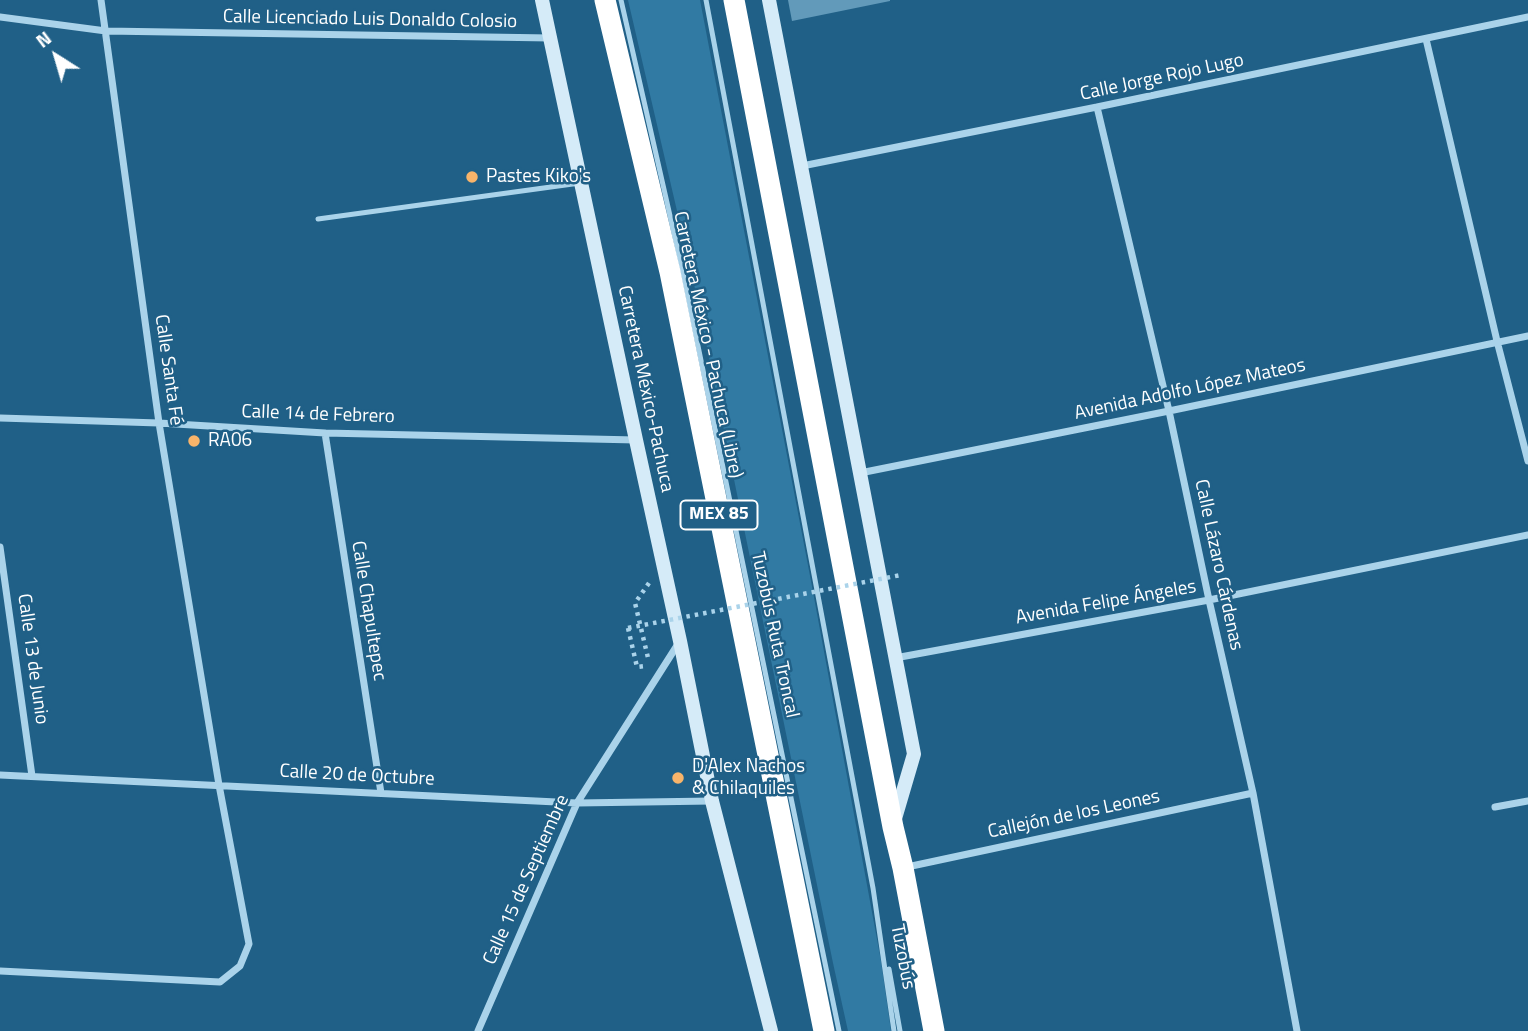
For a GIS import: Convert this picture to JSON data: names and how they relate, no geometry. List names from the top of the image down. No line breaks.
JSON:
{"streets":{"highway":["Carretera México - Pachuca (Libre)","MEX 85"],"street":["Calle Licenciado Luis Donaldo Colosio","Calle Jorge Rojo Lugo","Calle Santa Fé","Carretera México-Pachuca","Avenida Adolfo López Mateos","Calle 14 de Febrero","Calle Lázaro Cárdenas","Avenida Felipe Ángeles","Calle Chapultepec","Calle 13 de Junio","Calle 20 de Octubre","Callejón de los Leones","Calle 15 de Septiembre"],"lane":["Tuzobús Ruta Troncal","Tuzobús"]},"crossings":[["Calle Licenciado Luis Donaldo Colosio","Calle Santa Fé"],["Calle Licenciado Luis Donaldo Colosio","Carretera México-Pachuca"],["Calle Jorge Rojo Lugo","Calle Lázaro Cárdenas"],["Calle Santa Fé","Calle 14 de Febrero"],["Calle Santa Fé","Calle 20 de Octubre"],["Carretera México-Pachuca","Calle 14 de Febrero"],["Carretera México-Pachuca","Calle 20 de Octubre"],["Carretera México-Pachuca","Calle 15 de Septiembre"],["Avenida Adolfo López Mateos","Calle Lázaro Cárdenas"],["Calle 14 de Febrero","Calle Chapultepec"],["Calle Lázaro Cárdenas","Avenida Felipe Ángeles"],["Calle Lázaro Cárdenas","Callejón de los Leones"],["Calle Chapultepec","Calle 20 de Octubre"],["Calle 13 de Junio","Calle 20 de Octubre"],["Calle 20 de Octubre","Calle 15 de Septiembre"]],"places":["Pastes Kiko's","RA06","D'Alex Nachos & Chilaquiles"],"north":"top left"}
